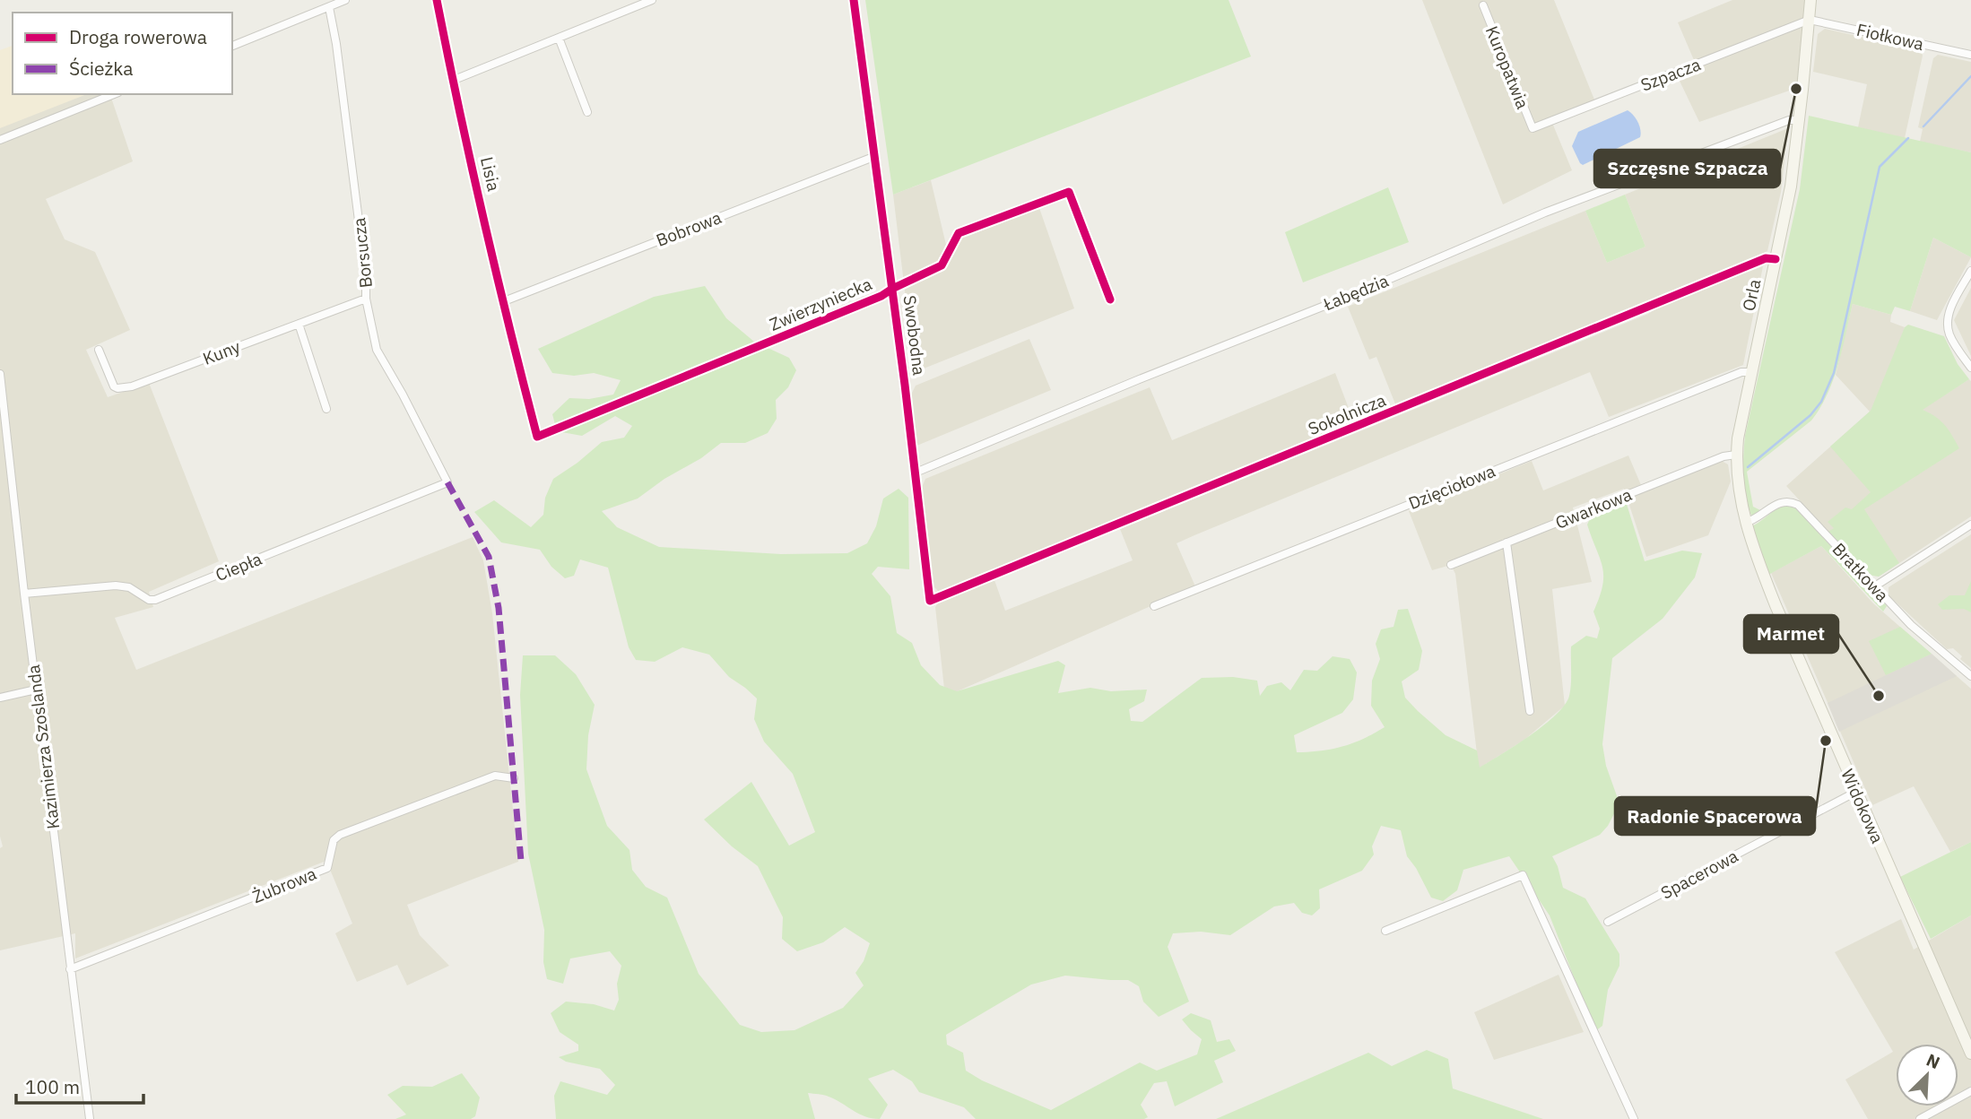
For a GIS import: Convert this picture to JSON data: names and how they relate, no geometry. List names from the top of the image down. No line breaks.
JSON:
{"streets":{"street":["Fiołkowa","Kuropatwia","Szpacza","Lisia","Bobrowa","Borsucza","Łabędzia","Orla","Zwierzyniecka","Swobodna","Kuny","Sokolnicza","Dzięciołowa","Gwarkowa","Ciepła","Bratkowa","Kazimierza Szoslanda","Widokowa","Spacerowa","Żubrowa"]},"crossings":[["Fiołkowa","Szpacza"],["Fiołkowa","Orla"],["Kuropatwia","Szpacza"],["Szpacza","Orla"],["Lisia","Bobrowa"],["Lisia","Zwierzyniecka"],["Bobrowa","Swobodna"],["Borsucza","Kuny"],["Borsucza","Ciepła"],["Łabędzia","Orla"],["Łabędzia","Swobodna"],["Orla","Sokolnicza"],["Orla","Dzięciołowa"],["Orla","Gwarkowa"],["Orla","Bratkowa"],["Orla","Widokowa"],["Zwierzyniecka","Swobodna"],["Swobodna","Sokolnicza"],["Ciepła","Kazimierza Szoslanda"],["Bratkowa","Widokowa"],["Kazimierza Szoslanda","Żubrowa"],["Widokowa","Spacerowa"]],"places":["Szczęsne Szpacza","Marmet","Radonie Spacerowa"],"legend":["Droga rowerowa","Ścieżka"],"scale_bar":"100 m","north":"top right"}
